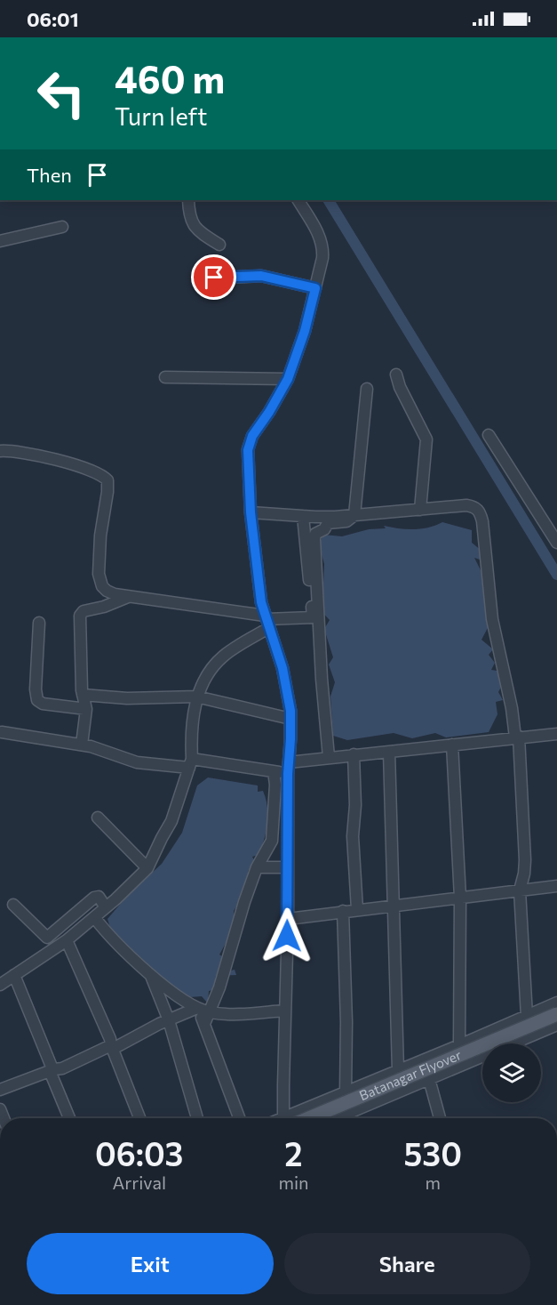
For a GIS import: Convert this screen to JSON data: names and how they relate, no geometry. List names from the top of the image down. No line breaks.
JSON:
{"streets":{"main road":["Batanagar Flyover"]},"page":{"status":"06:01","turn":["460 m","Turn left"],"then":"Then","eta":["06:03","Arrival","2","min","530","m"],"buttons":["Exit","Share"]}}
